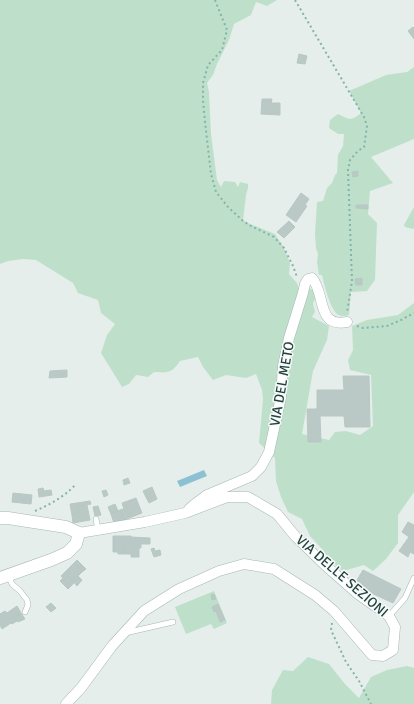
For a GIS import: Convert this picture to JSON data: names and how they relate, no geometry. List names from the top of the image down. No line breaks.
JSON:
{"streets":{"street":["VIA DEL METO","VIA DELLE SEZIONI"]},"crossings":[["VIA DEL METO","VIA DELLE SEZIONI"]]}
